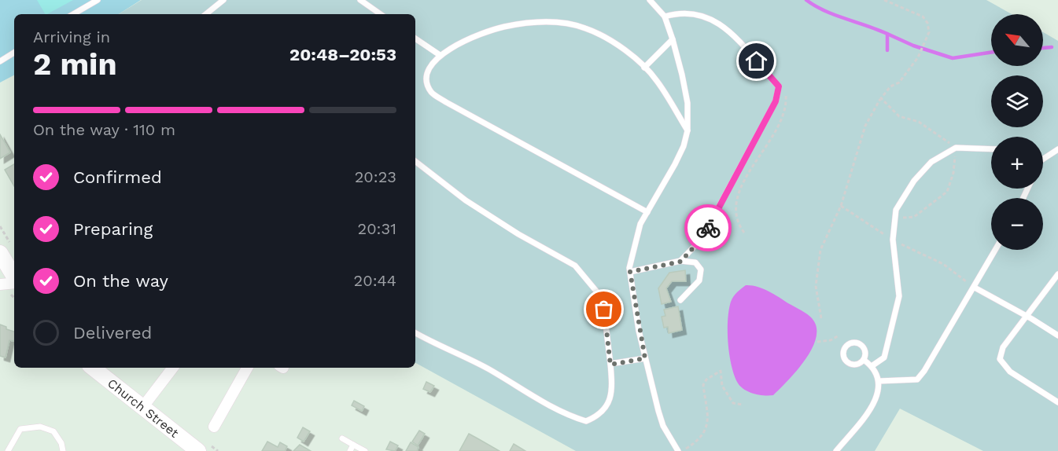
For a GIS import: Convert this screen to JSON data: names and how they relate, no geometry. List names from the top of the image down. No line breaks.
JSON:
{"streets":{"main road":["Church Street"]},"north":"top left","page":{"map_buttons":["+","−"],"heading":["2 min","Arriving in","20:48–20:53"],"bar":"On the way · 110 m","list":[["Confirmed","20:23"],["Preparing","20:31"],["On the way","20:44"],"Delivered"]}}
